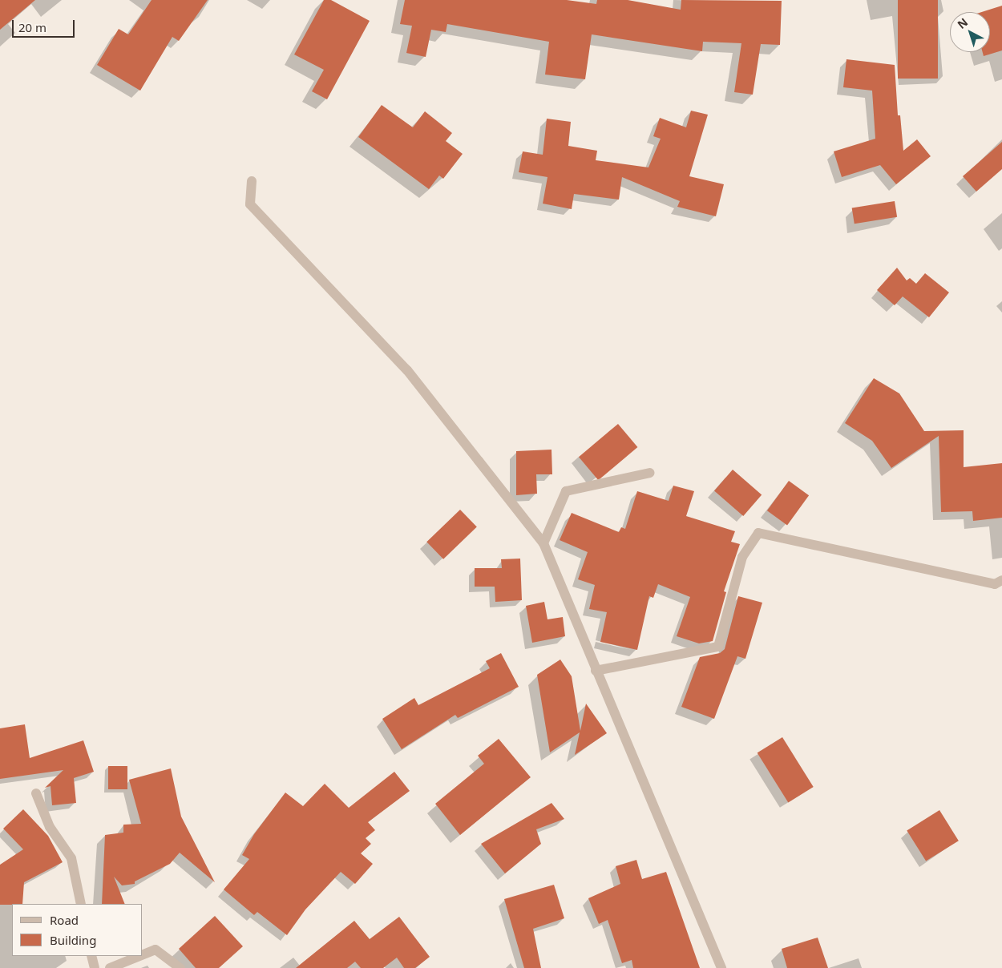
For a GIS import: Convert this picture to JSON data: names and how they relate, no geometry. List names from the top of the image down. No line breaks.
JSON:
{"legend":["Road","Building"],"scale_bar":"20 m","north":"top left"}
